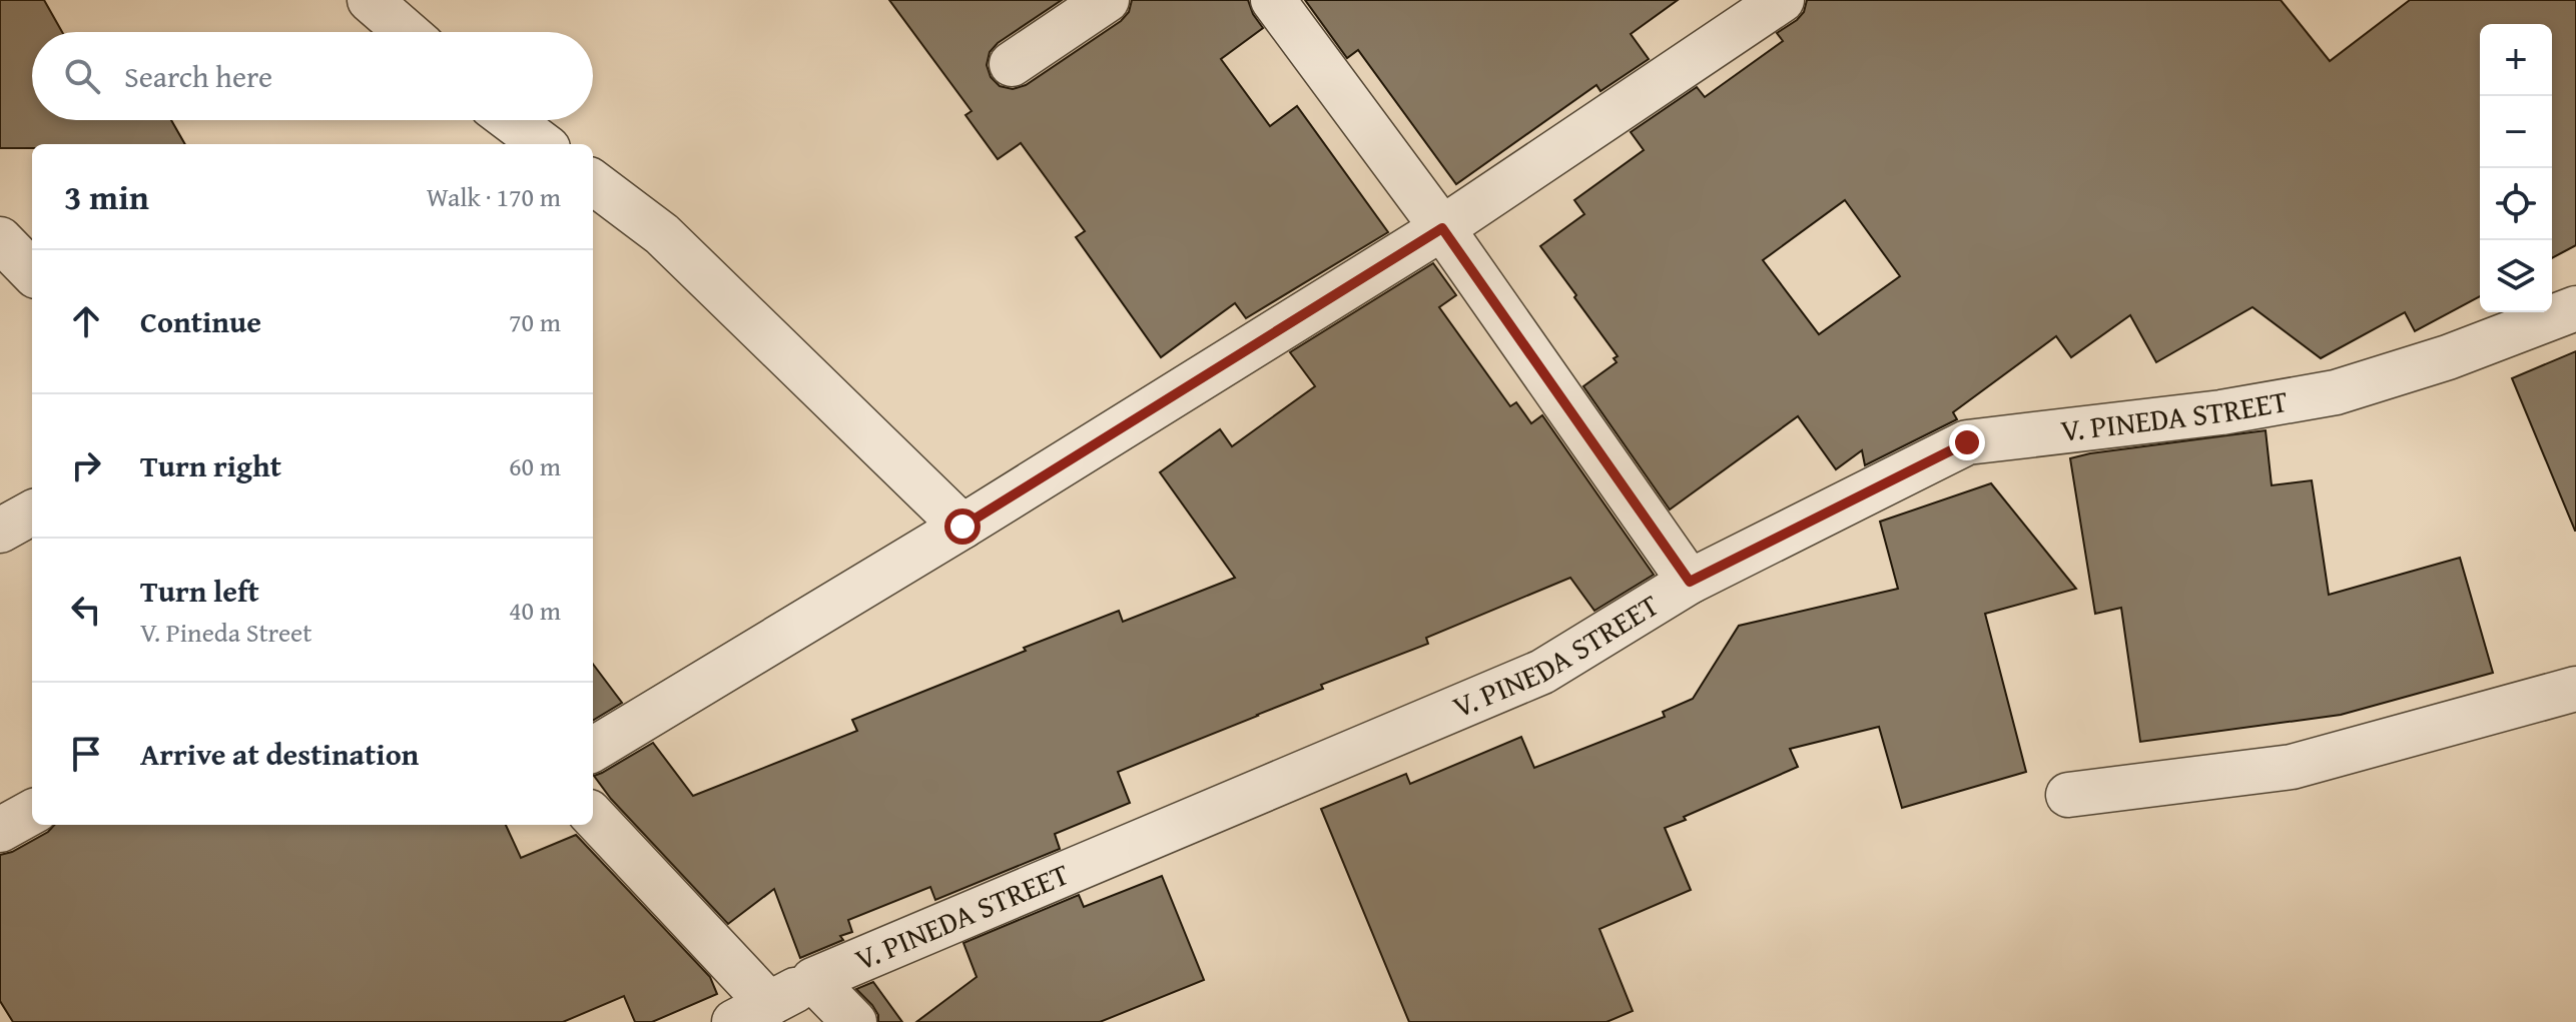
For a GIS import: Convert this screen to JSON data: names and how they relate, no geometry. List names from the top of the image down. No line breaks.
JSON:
{"streets":{"street":["V. PINEDA STREET"]},"page":{"map_buttons":["+","−"],"search":"Search here","heading":["3 min","Walk · 170 m"],"list":[["Continue","70 m"],["Turn right","60 m"],["Turn left","V. Pineda Street","40 m"],"Arrive at destination"]}}
